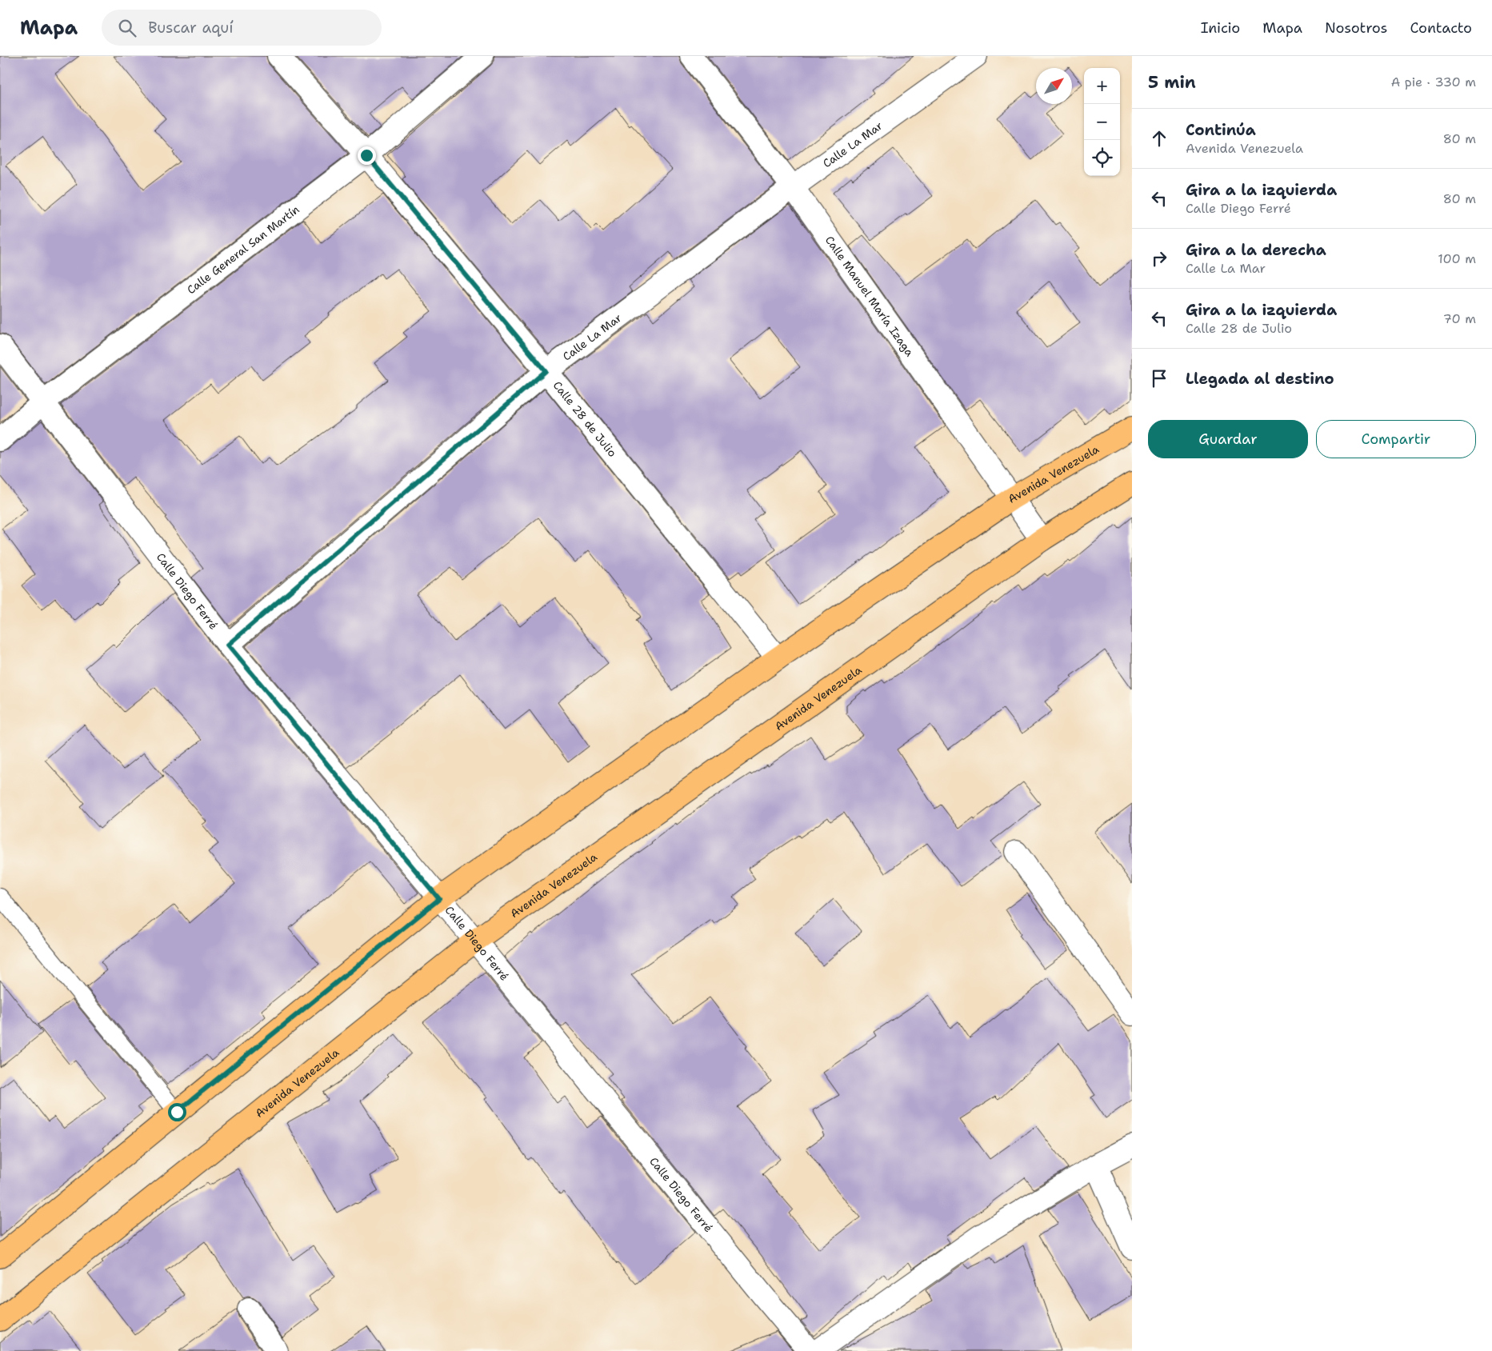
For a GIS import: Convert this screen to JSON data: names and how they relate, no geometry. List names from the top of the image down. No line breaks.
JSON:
{"streets":{"main road":["Avenida Venezuela"],"street":["Calle La Mar","Calle General San Martín","Calle Manuel María Izaga","Calle 28 de Julio","Calle Diego Ferré"]},"crossings":[["Calle La Mar","Calle Manuel María Izaga"],["Calle La Mar","Calle 28 de Julio"],["Calle La Mar","Calle Diego Ferré"],["Calle General San Martín","Calle 28 de Julio"],["Calle General San Martín","Calle Diego Ferré"],["Calle Manuel María Izaga","Avenida Venezuela"],["Calle 28 de Julio","Avenida Venezuela"],["Avenida Venezuela","Calle Diego Ferré"]],"north":"top right","page":{"header":"Mapa","search":"Buscar aquí","nav":["Inicio","Mapa","Nosotros","Contacto"],"heading":["5 min","A pie · 330 m"],"map_buttons":["+","−"],"list":[["Continúa","Avenida Venezuela","80 m"],["Gira a la izquierda","Calle Diego Ferré","80 m"],["Gira a la derecha","Calle La Mar","100 m"],["Gira a la izquierda","Calle 28 de Julio","70 m"],"Llegada al destino"],"buttons":["Guardar","Compartir"]}}
